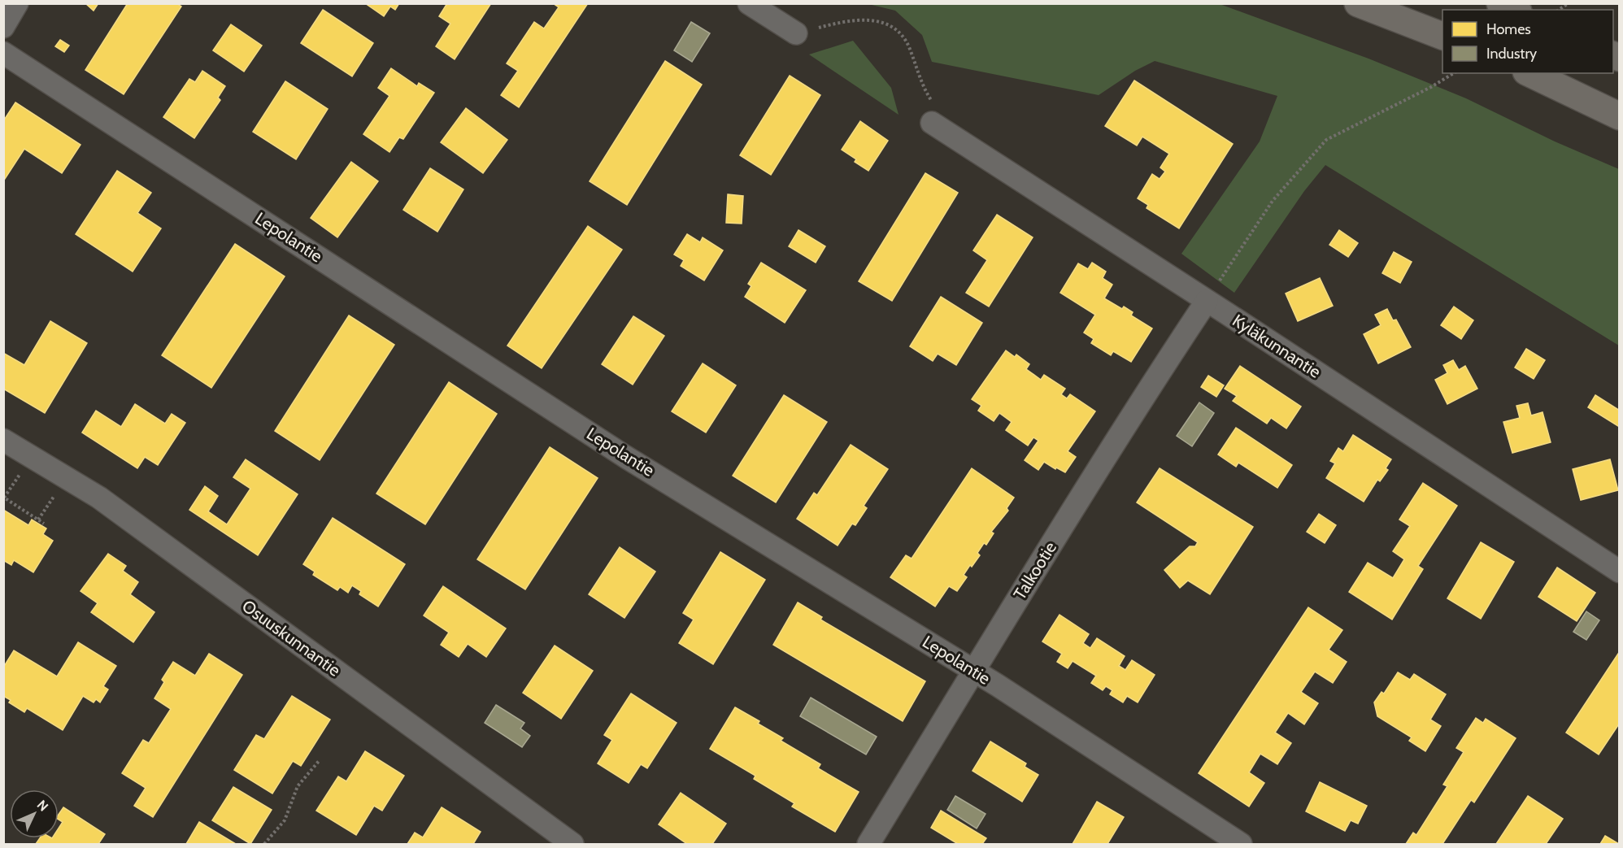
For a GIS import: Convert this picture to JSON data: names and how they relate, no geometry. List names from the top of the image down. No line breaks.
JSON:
{"streets":{"street":["Lepolantie","Kyläkunnantie","Talkootie","Osuuskunnantie"]},"crossings":[["Lepolantie","Talkootie"],["Kyläkunnantie","Talkootie"]],"legend":["Homes","Industry"],"north":"top right"}
